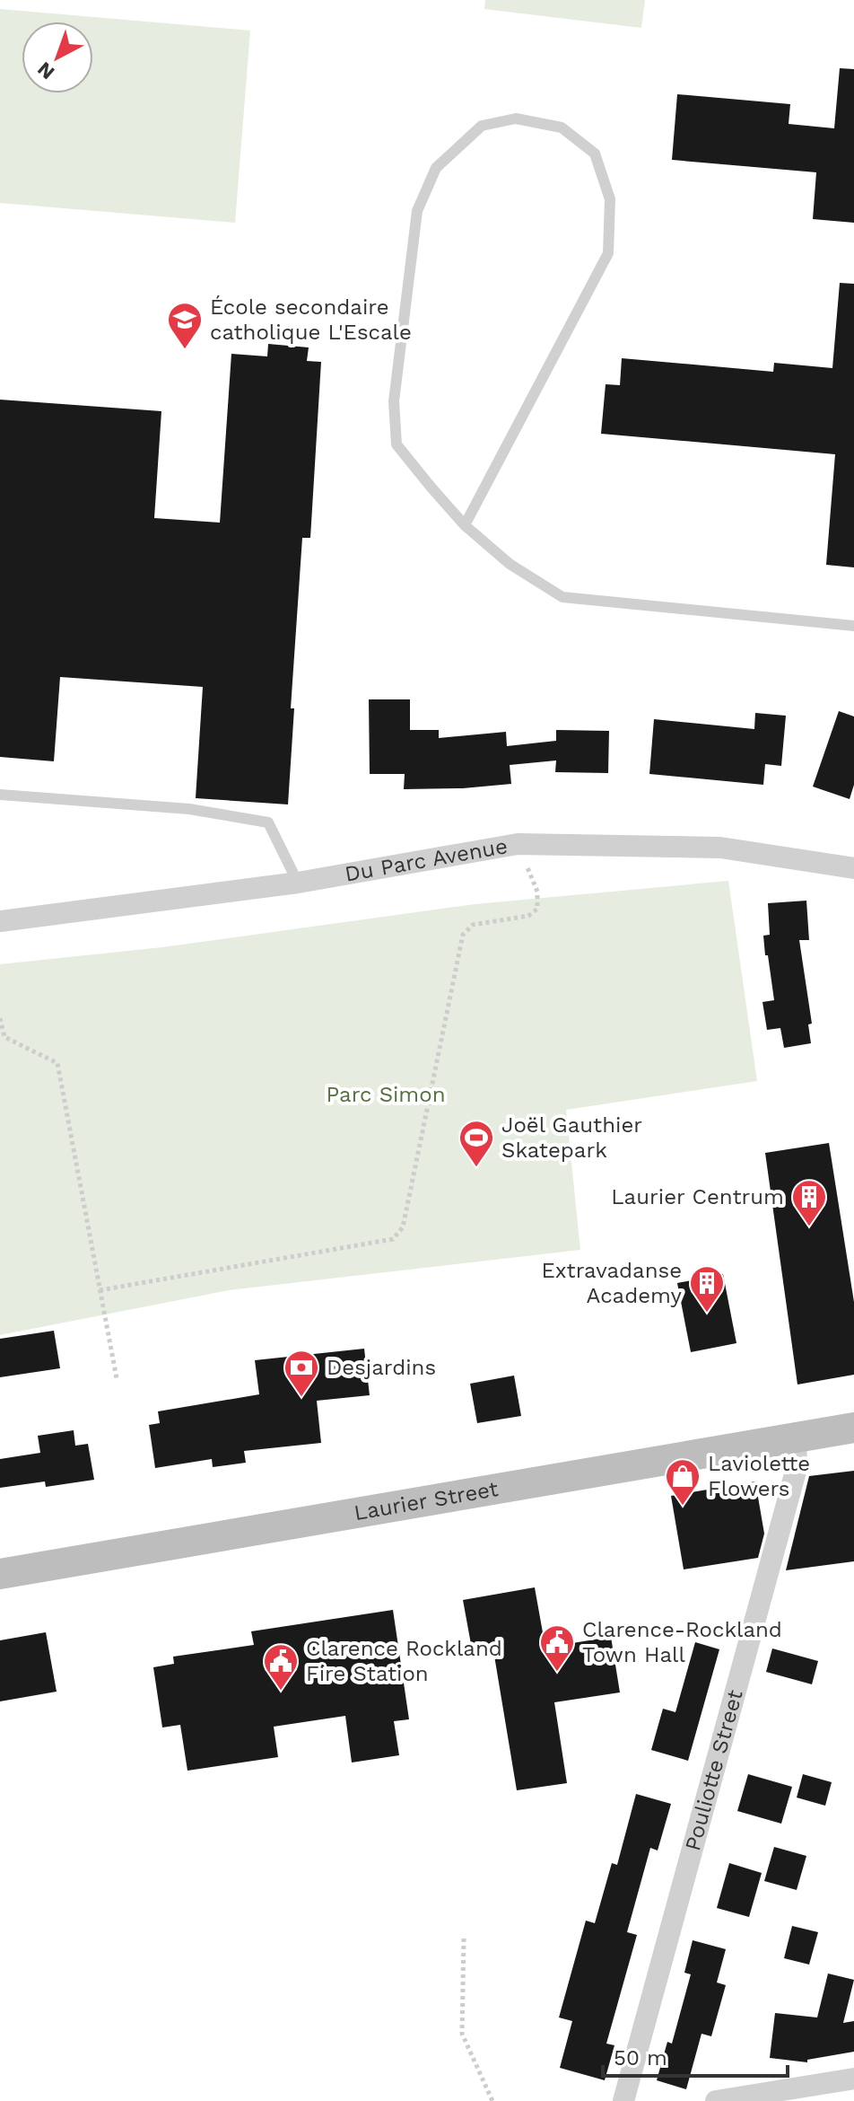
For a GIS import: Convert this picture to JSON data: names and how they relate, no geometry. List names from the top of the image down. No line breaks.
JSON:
{"streets":{"main road":["Laurier Street"],"street":["Du Parc Avenue","Pouliotte Street"]},"crossings":[["Laurier Street","Pouliotte Street"]],"parks":["Parc Simon"],"places":{"school or university":["École secondaire catholique L'Escale"],"sports":["Joël Gauthier Skatepark"],"building":["Laurier Centrum","Extravadanse Academy"],"bank":["Desjardins"],"shop":["Laviolette Flowers"],"public building":["Clarence-Rockland Town Hall","Clarence Rockland Fire Station"]},"scale_bar":"50 m","north":"bottom left"}
